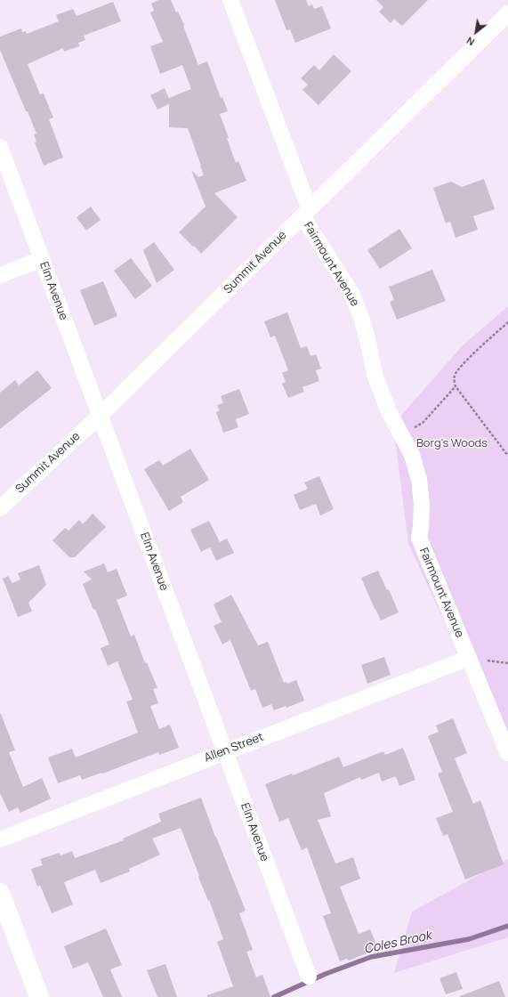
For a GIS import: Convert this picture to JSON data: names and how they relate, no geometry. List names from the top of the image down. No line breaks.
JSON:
{"streets":{"street":["Summit Avenue","Fairmount Avenue","Elm Avenue","Allen Street"]},"crossings":[["Summit Avenue","Fairmount Avenue"],["Summit Avenue","Elm Avenue"],["Fairmount Avenue","Allen Street"],["Elm Avenue","Allen Street"]],"water":["Coles Brook"],"parks":["Borg's Woods"],"north":"bottom left"}
